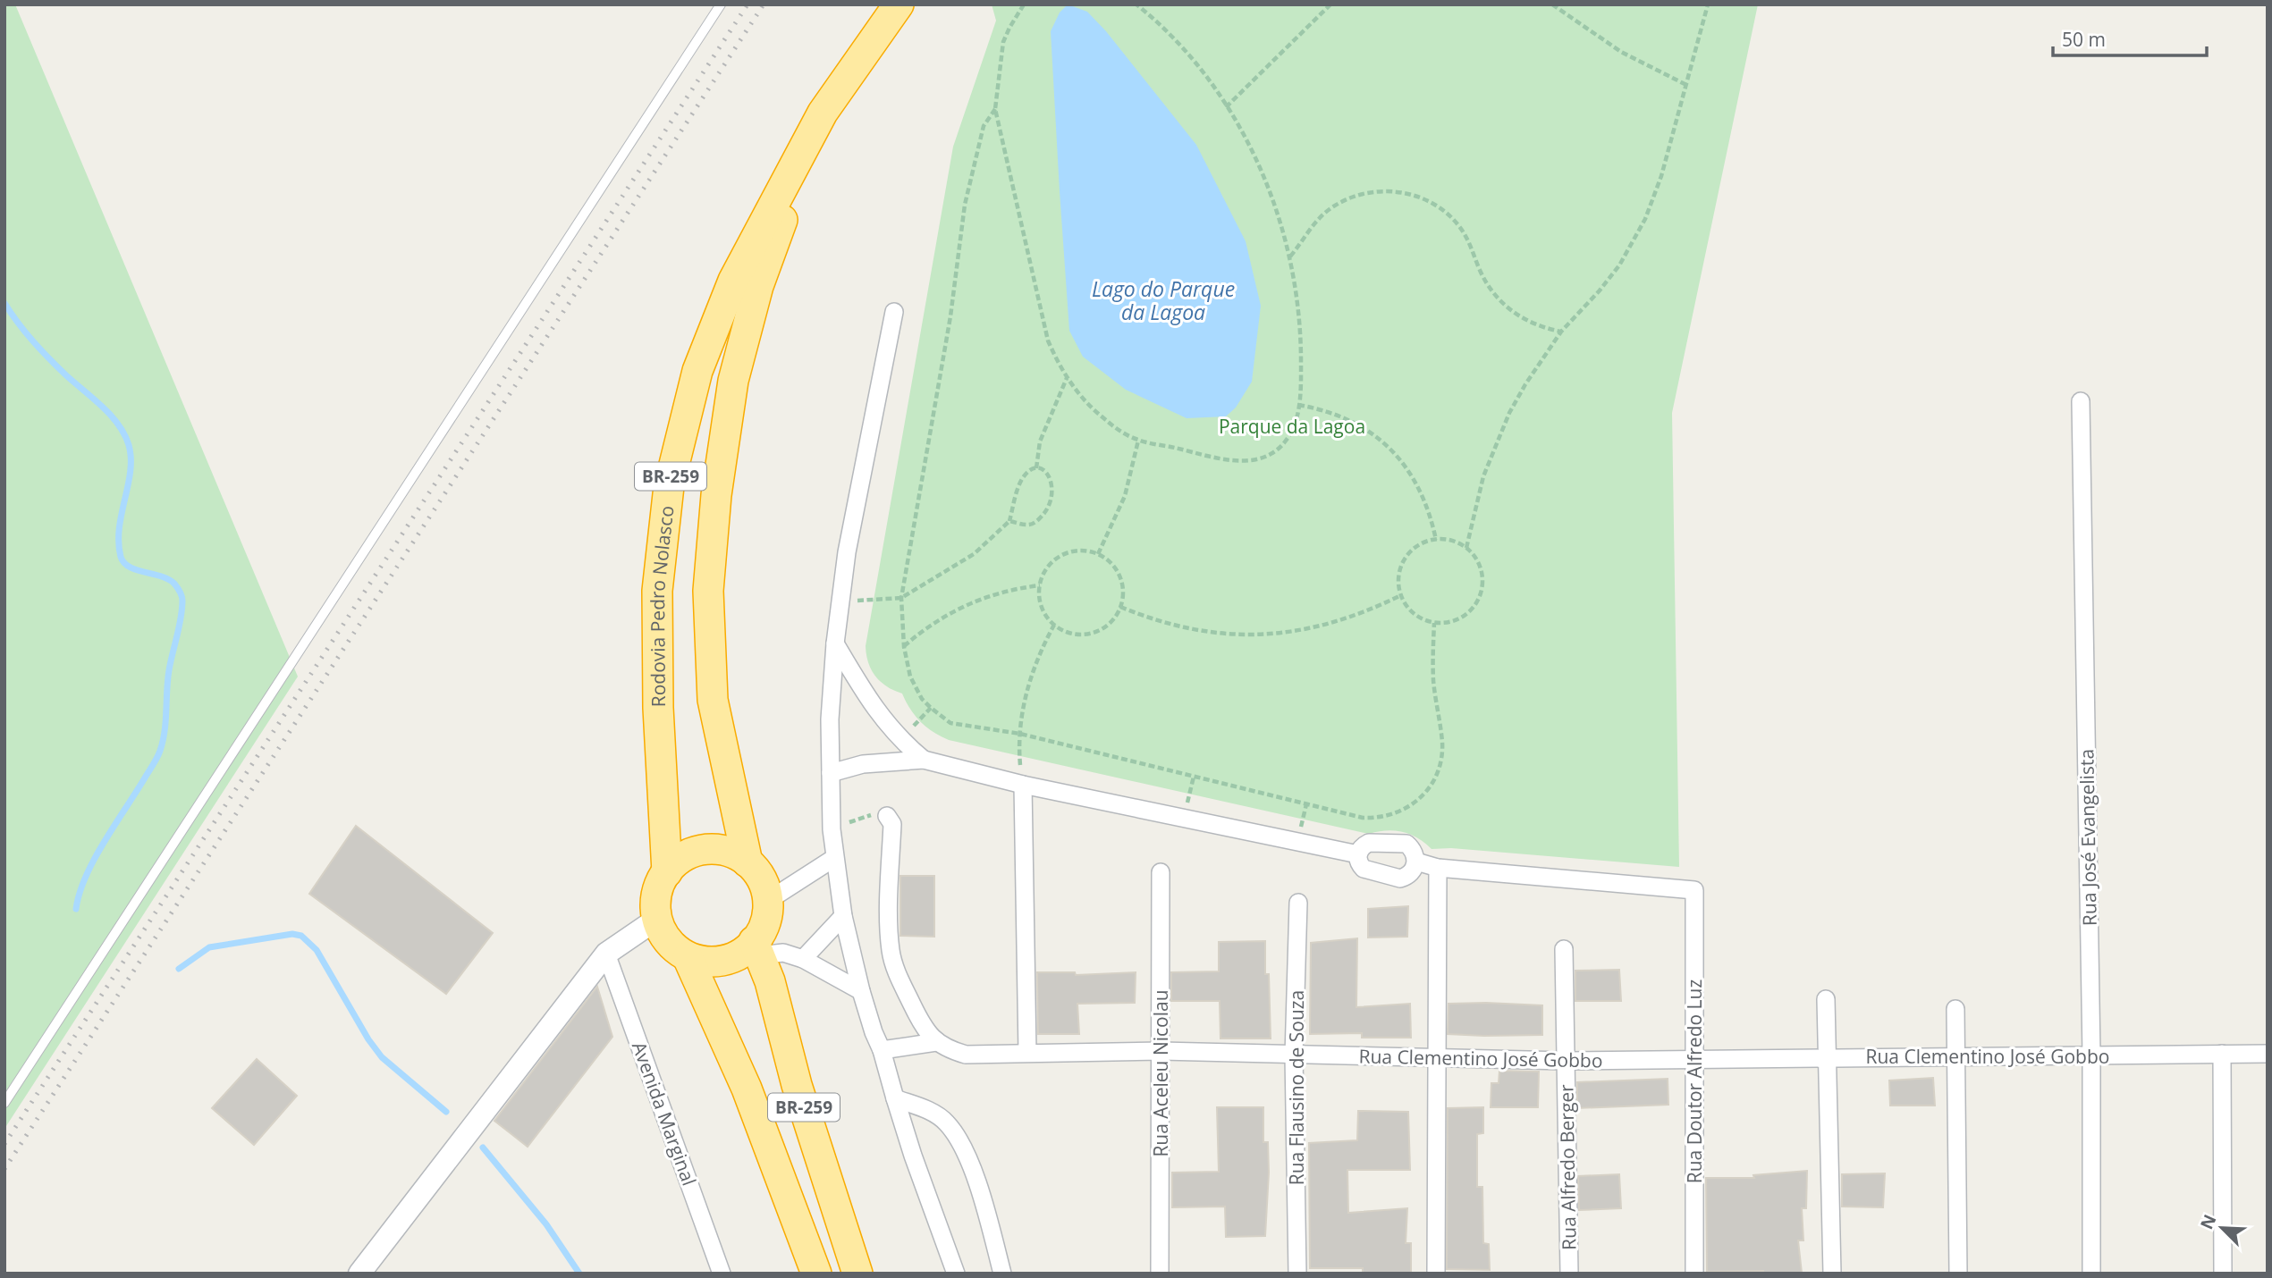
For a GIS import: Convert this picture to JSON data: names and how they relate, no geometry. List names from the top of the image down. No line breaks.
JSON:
{"streets":{"highway":["BR-259","Rodovia Pedro Nolasco"],"street":["Rua José Evangelista","Rua Clementino José Gobbo","Rua Aceleu Nicolau","Rua Doutor Alfredo Luz","Rua Flausino de Souza","Avenida Marginal","Rua Alfredo Berger"]},"crossings":[["BR-259","Rodovia Pedro Nolasco"],["Rua José Evangelista","Rua Clementino José Gobbo"],["Rua Clementino José Gobbo","Rua Aceleu Nicolau"],["Rua Clementino José Gobbo","Rua Doutor Alfredo Luz"],["Rua Clementino José Gobbo","Rua Flausino de Souza"],["Rua Clementino José Gobbo","Rua Alfredo Berger"]],"water":["Lago do Parque da Lagoa"],"parks":["Parque da Lagoa"],"scale_bar":"50 m","north":"top left"}
